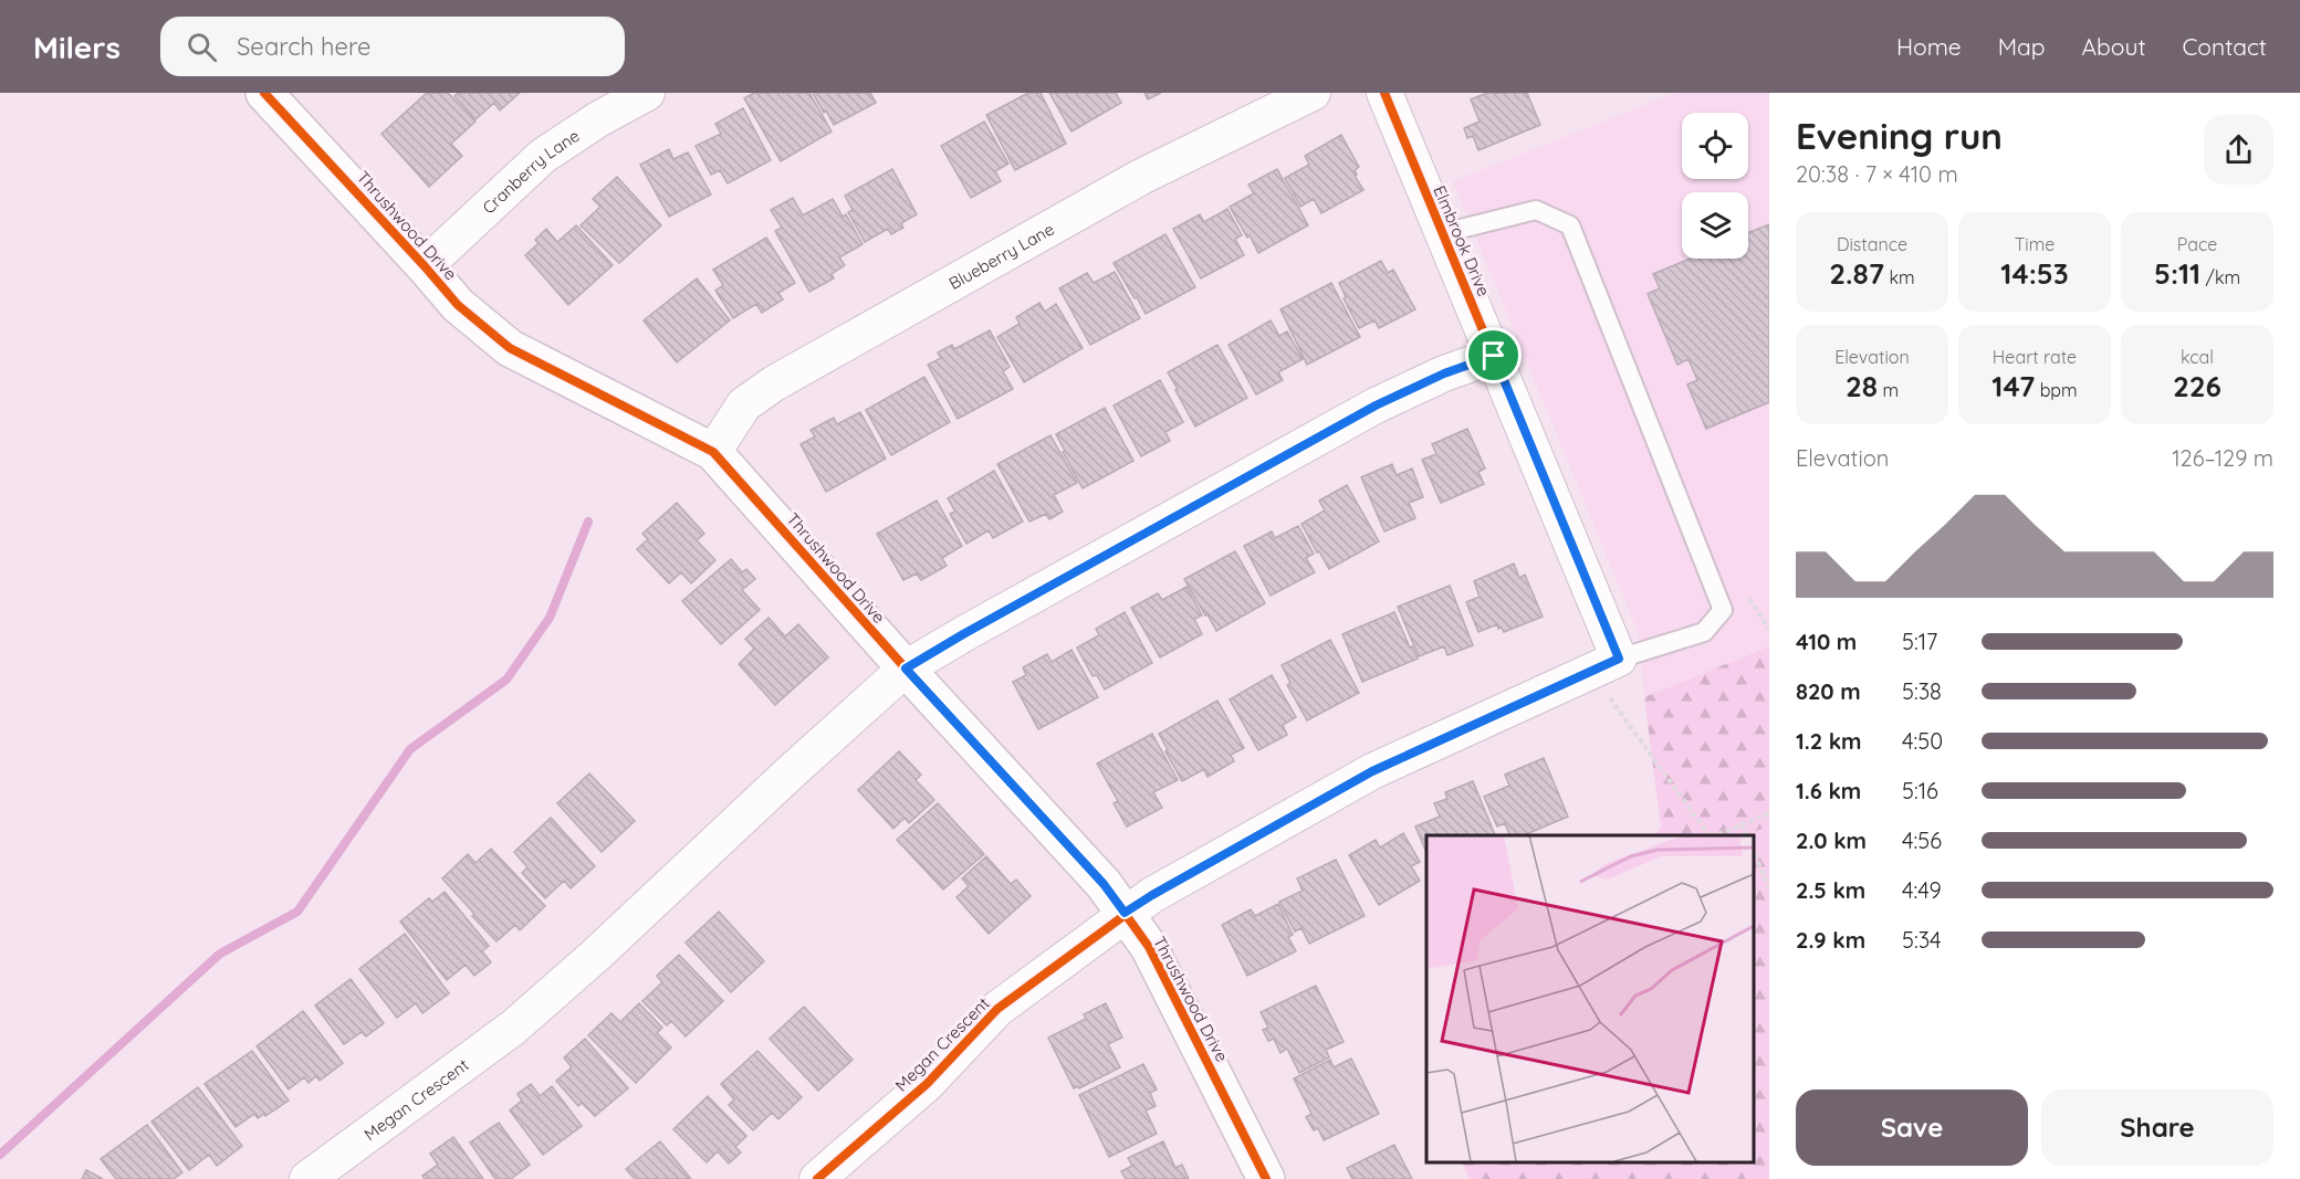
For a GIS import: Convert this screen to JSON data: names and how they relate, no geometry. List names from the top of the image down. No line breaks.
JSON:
{"streets":{"street":["Cranberry Lane","Thrushwood Drive","Elmbrook Drive","Blueberry Lane","Megan Crescent"]},"crossings":[["Cranberry Lane","Thrushwood Drive"],["Thrushwood Drive","Blueberry Lane"],["Thrushwood Drive","Megan Crescent"],["Elmbrook Drive","Megan Crescent"]],"page":{"header":"Milers","search":"Search here","nav":["Home","Map","About","Contact"],"heading":["Evening run","20:38 · 7 × 410 m"],"stats":[["Distance","2.87 km"],["Time","14:53"],["Pace","5:11 /km"],["Elevation","28 m"],["Heart rate","147 bpm"],["kcal","226"]],"chart":["Elevation","126–129 m"],"list":[{"name":"410 m","note":"5:17"},{"name":"820 m","note":"5:38"},{"name":"1.2 km","note":"4:50"},{"name":"1.6 km","note":"5:16"},{"name":"2.0 km","note":"4:56"},{"name":"2.5 km","note":"4:49"},{"name":"2.9 km","note":"5:34"}],"buttons":["Save","Share"]}}
